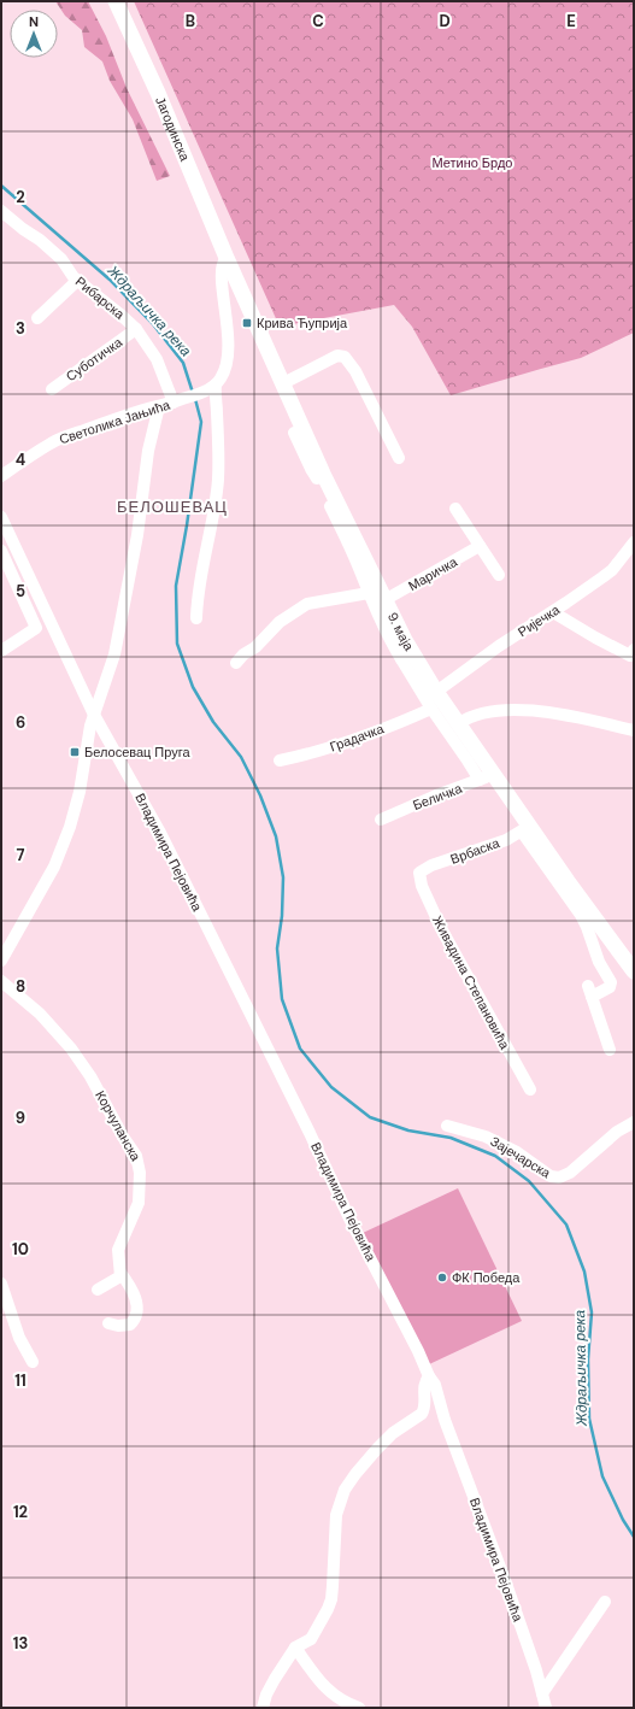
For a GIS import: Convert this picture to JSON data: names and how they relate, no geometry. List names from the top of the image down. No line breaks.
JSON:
{"streets":{"main road":["Јагодинска","9. маја"],"street":["Рибарска","Суботичка","Светолика Јањића","Маричка","Ријечка","Градачка","Беличка","Врбаска","Владимира Пејовића","Живадина Степановића","Корчуланска","Зајечарска"]},"crossings":[["Јагодинска","9. маја"],["Рибарска","Суботичка"],["Рибарска","Светолика Јањића"],["Маричка","9. маја"],["Ријечка","9. маја"],["9. маја","Беличка"],["9. маја","Врбаска"],["Врбаска","Живадина Степановића"]],"districts":["БЕЛОШЕВАЦ"],"water":["Ждраљичка река"],"parks":["Метино Брдо"],"places":{"transit":["Крива Ћуприја","Белосевац Пруга"],"other":["ФК Победа"]},"north":"top","grid":{"columns":["B","C","D","E"],"rows":["2","3","4","5","6","7","8","9","10","11","12","13"]}}
